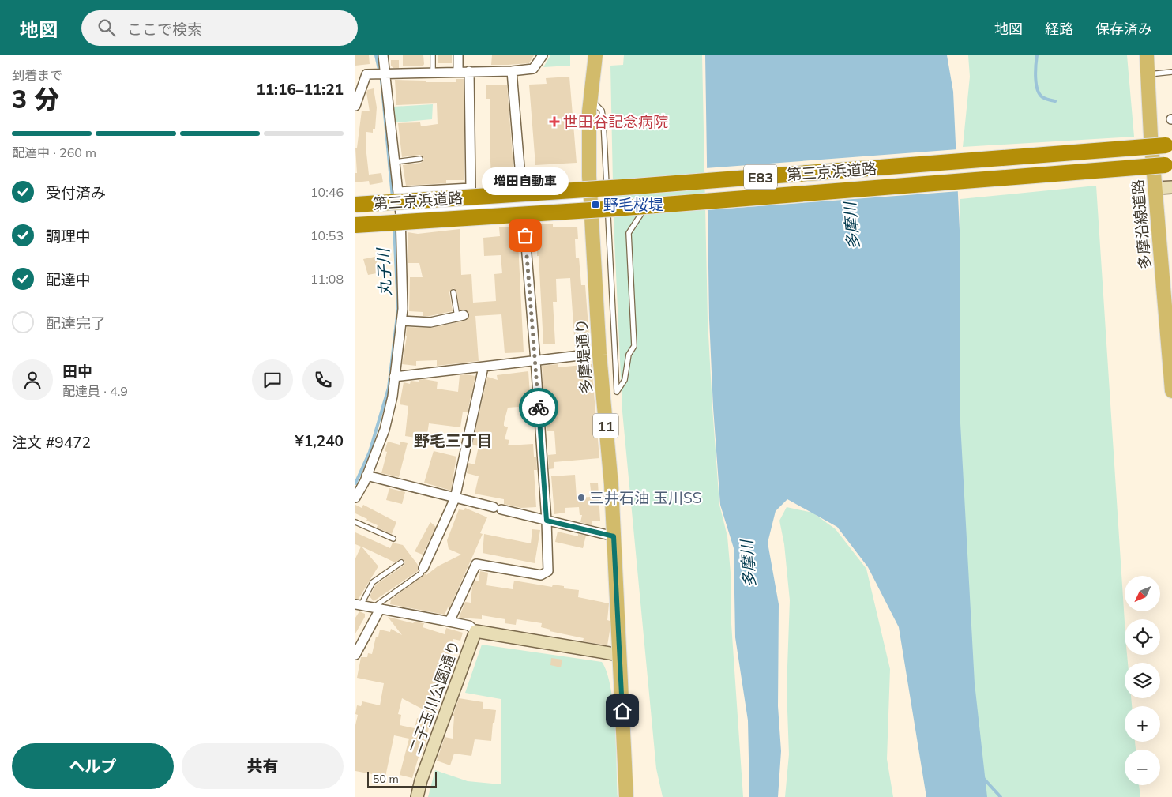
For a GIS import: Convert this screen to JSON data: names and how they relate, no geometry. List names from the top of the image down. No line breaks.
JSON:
{"streets":{"highway":["第三京浜道路","E83"],"main road":["多摩沿線道路","多摩堤通り","11"],"street":["二子玉川公園通り"]},"districts":["野毛三丁目"],"water":["多摩川","丸子川"],"places":{"health":["世田谷記念病院"],"transit":["野毛桜堤"],"other":["増田自動車","三井石油 玉川SS"]},"scale_bar":"50 m","north":"bottom left","page":{"header":"地図","search":"ここで検索","nav":["地図","経路","保存済み"],"heading":["3 分","到着まで","11:16–11:21"],"panel":["田中","配達員 · 4.9","注文 #9472","¥1,240"],"bar":"配達中 · 260 m","bubble":"増田自動車","list":[["受付済み","10:46"],["調理中","10:53"],["配達中","11:08"],"配達完了"],"map_buttons":["+","−"],"buttons":["ヘルプ","共有"],"scale":"50 m"}}
